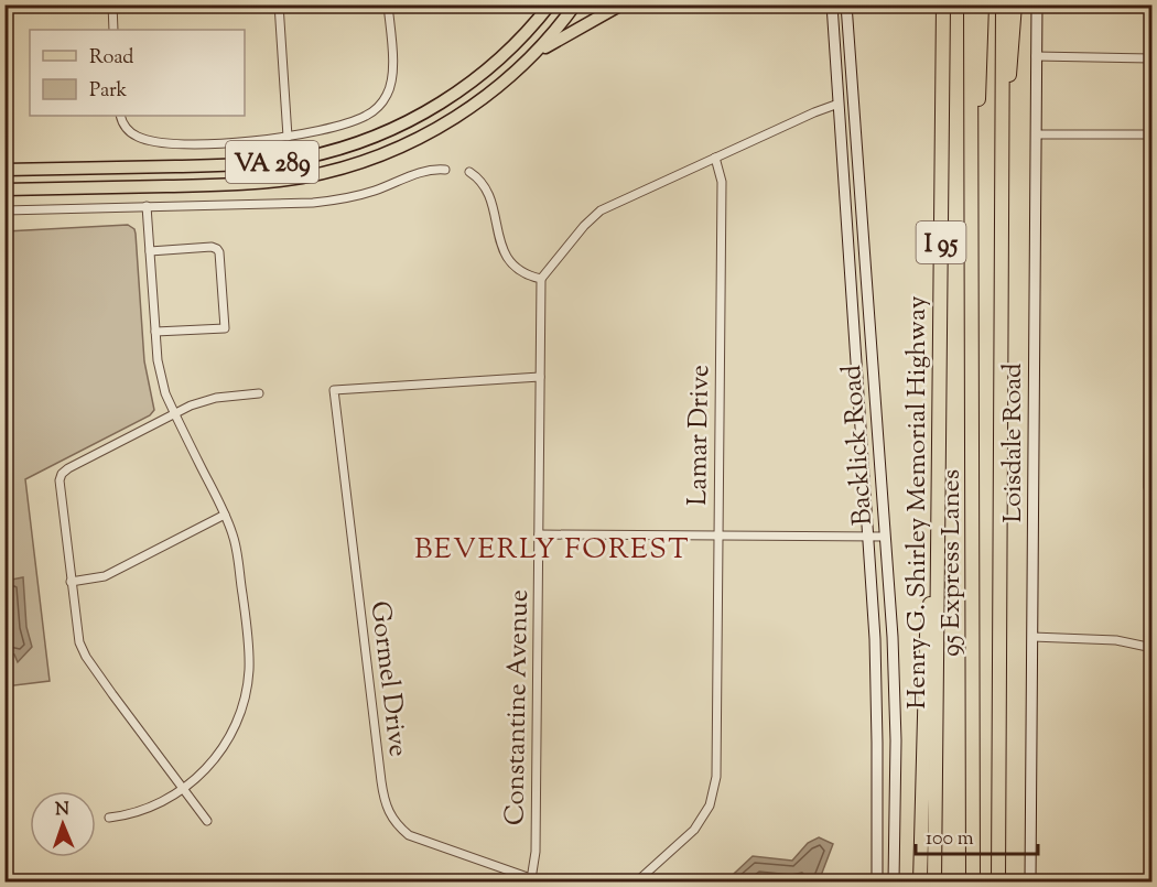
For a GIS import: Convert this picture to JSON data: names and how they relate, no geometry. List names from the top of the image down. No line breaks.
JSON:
{"streets":{"highway":["I 95","Henry G. Shirley Memorial Highway","95 Express Lanes"],"main road":["VA 289","Loisdale Road","Backlick Road"],"street":["Lamar Drive","Gormel Drive","Constantine Avenue"]},"crossings":[["Gormel Drive","Constantine Avenue"]],"districts":["BEVERLY FOREST"],"legend":["Road","Park"],"scale_bar":"100 m","north":"top"}
